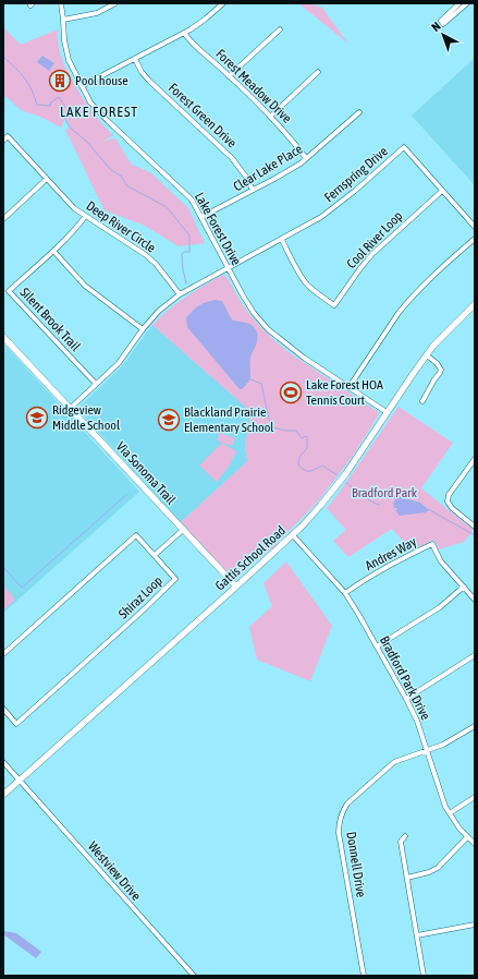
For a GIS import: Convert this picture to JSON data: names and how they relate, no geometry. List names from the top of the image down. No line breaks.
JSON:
{"streets":{"main road":["Via Sonoma Trail","Gattis School Road"],"street":["Forest Meadow Drive","Forest Green Drive","Clear Lake Place","Fernspring Drive","Deep River Circle","Lake Forest Drive","Cool River Loop","Silent Brook Trail","Andres Way","Shiraz Loop","Bradford Park Drive","Donnell Drive","Westview Drive"]},"crossings":[["Forest Meadow Drive","Clear Lake Place"],["Forest Green Drive","Clear Lake Place"],["Clear Lake Place","Lake Forest Drive"],["Fernspring Drive","Deep River Circle"],["Fernspring Drive","Lake Forest Drive"],["Fernspring Drive","Cool River Loop"],["Fernspring Drive","Silent Brook Trail"],["Fernspring Drive","Via Sonoma Trail"],["Deep River Circle","Silent Brook Trail"],["Lake Forest Drive","Gattis School Road"],["Via Sonoma Trail","Gattis School Road"],["Andres Way","Bradford Park Drive"],["Gattis School Road","Bradford Park Drive"],["Gattis School Road","Westview Drive"],["Bradford Park Drive","Donnell Drive"]],"districts":["LAKE FOREST"],"parks":["Bradford Park"],"places":{"building":["Pool house"],"sports":["Lake Forest HOA Tennis Court"],"school or university":["Ridgeview Middle School","Blackland Prairie Elementary School"]},"north":"top left"}
